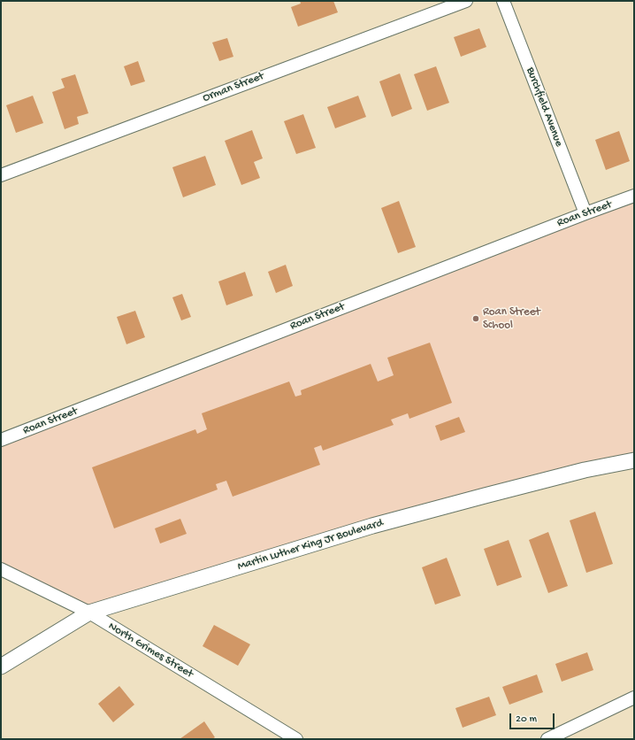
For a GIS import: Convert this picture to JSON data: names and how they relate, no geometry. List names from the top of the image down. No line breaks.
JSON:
{"streets":{"street":["Orman Street","Burchfield Avenue","Roan Street","Martin Luther King Jr Boulevard","North Grimes Street"]},"crossings":[["Burchfield Avenue","Roan Street"],["Martin Luther King Jr Boulevard","North Grimes Street"]],"places":["Roan Street School"],"scale_bar":"20 m"}
